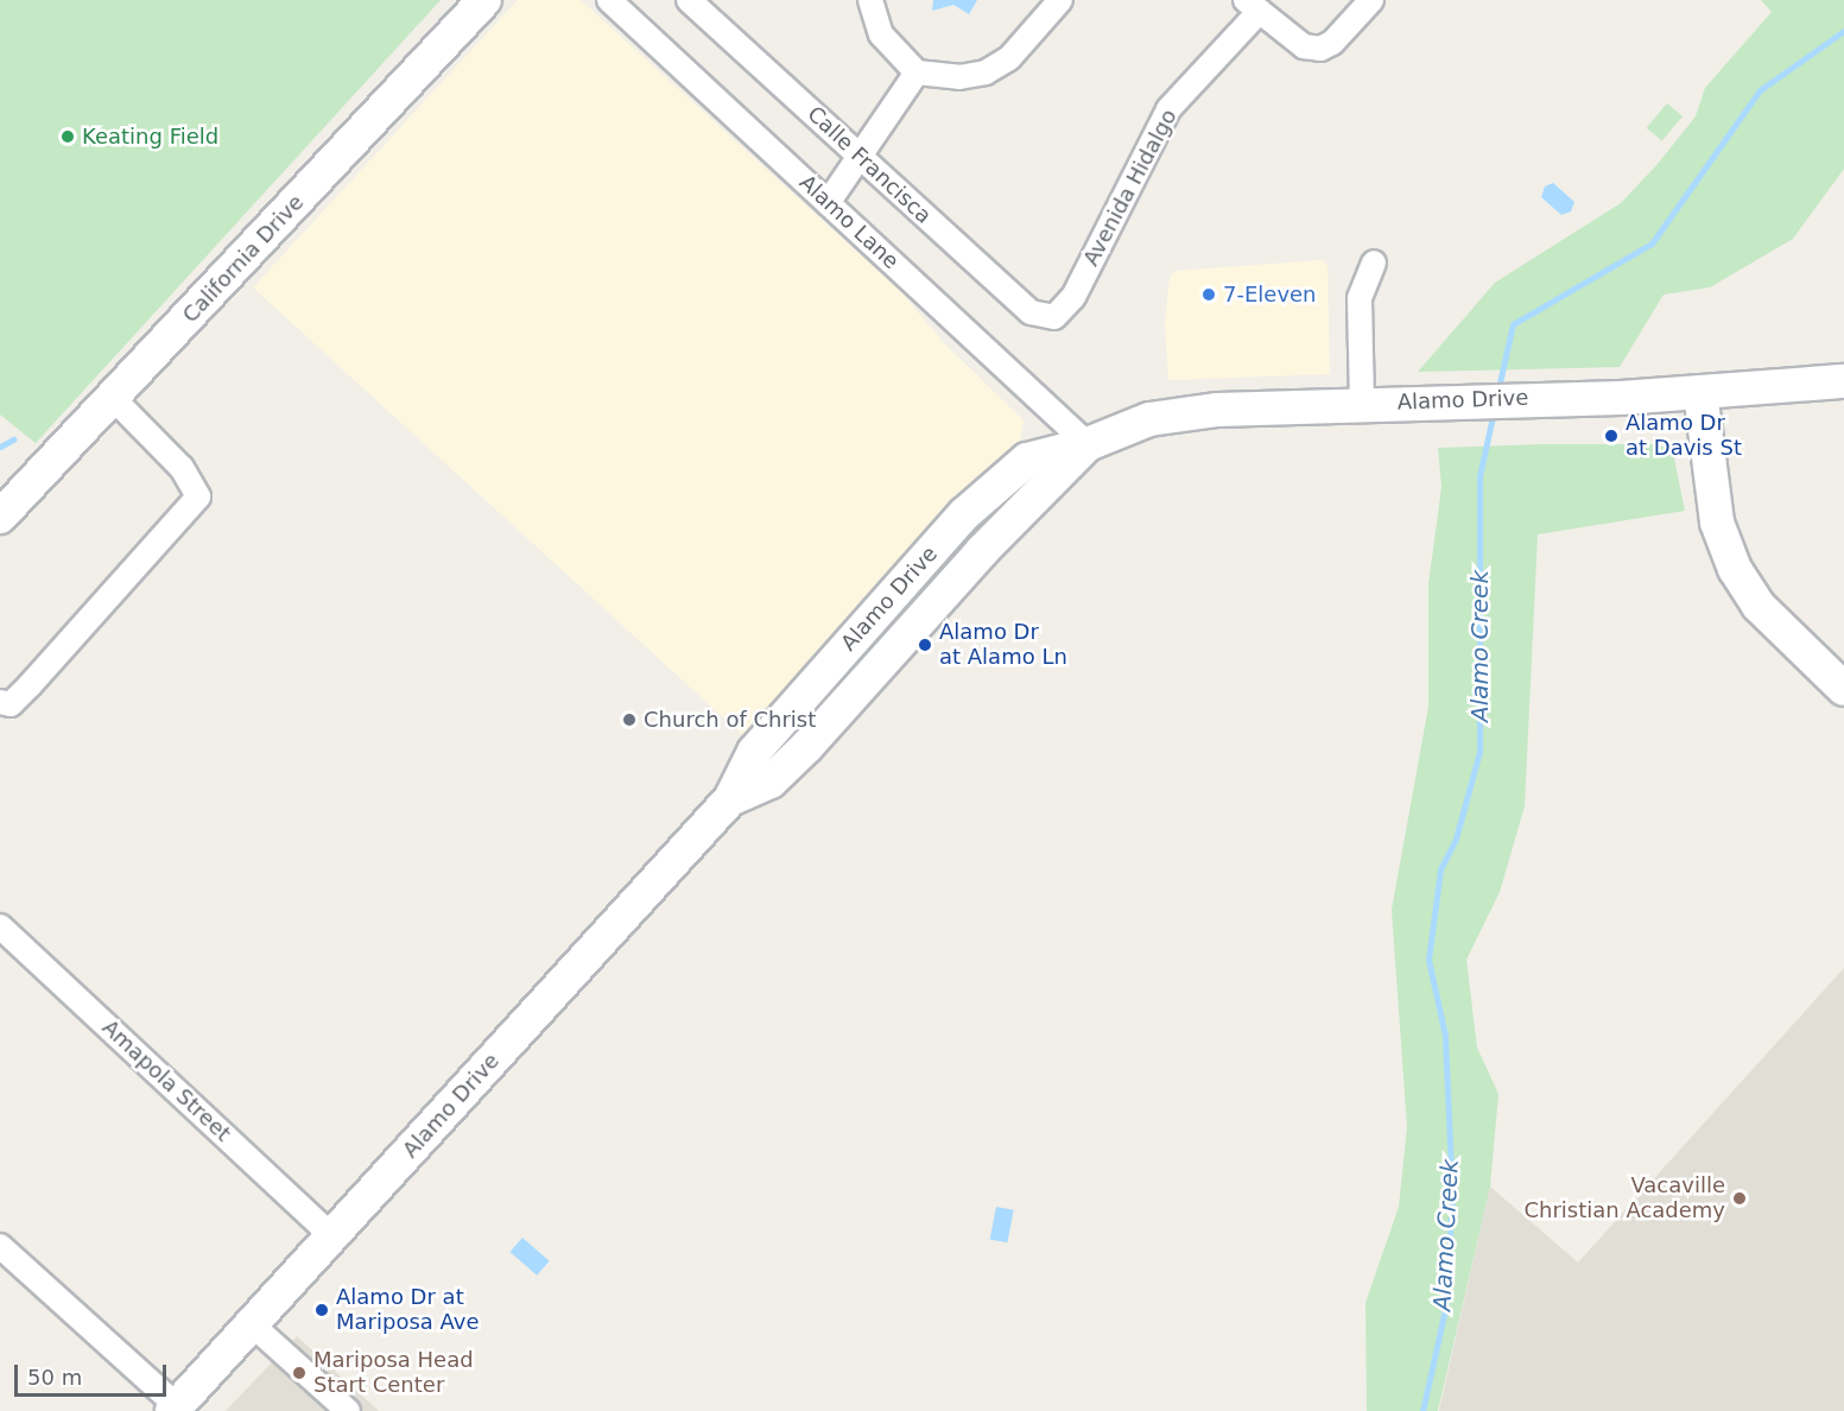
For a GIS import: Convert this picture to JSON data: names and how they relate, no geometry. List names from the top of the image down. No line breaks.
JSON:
{"streets":{"main road":["California Drive","Alamo Drive"],"street":["Calle Francisca","Avenida Hidalgo","Alamo Lane","Amapola Street"]},"crossings":[["Calle Francisca","Avenida Hidalgo"],["Alamo Lane","Alamo Drive"],["Alamo Drive","Amapola Street"]],"water":["Alamo Creek"],"places":["Keating Field","7-Eleven","Alamo Dr at Davis St","Alamo Dr at Alamo Ln","Church of Christ","Vacaville Christian Academy","Alamo Dr at Mariposa Ave","Mariposa Head Start Center"],"scale_bar":"50 m"}
